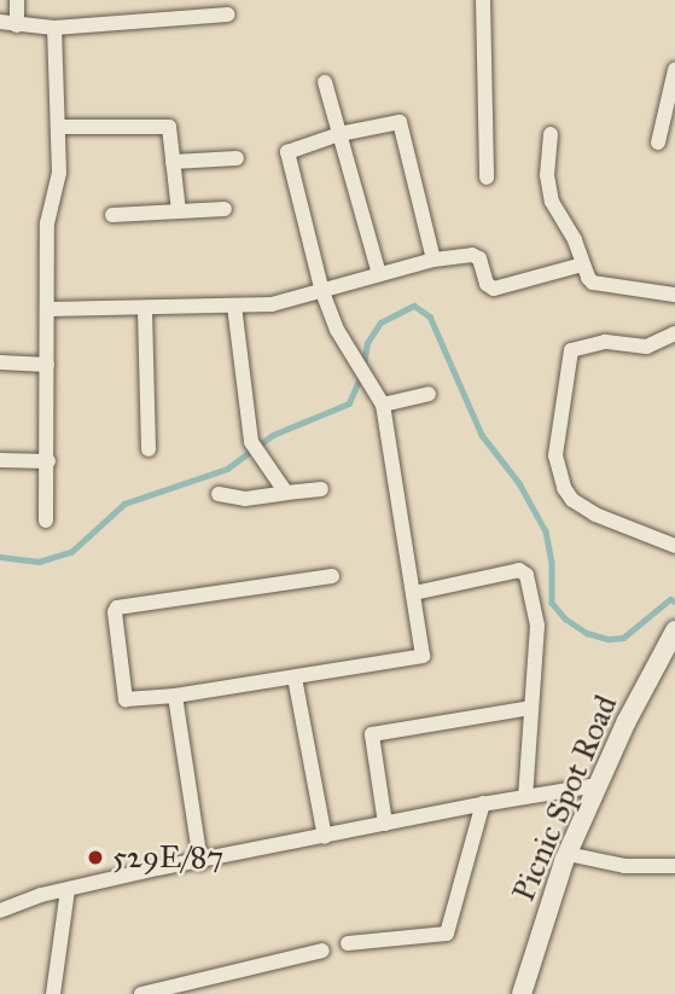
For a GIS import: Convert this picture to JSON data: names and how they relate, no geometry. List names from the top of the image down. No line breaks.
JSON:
{"streets":{"street":["Picnic Spot Road"]},"places":["529E/87"]}
